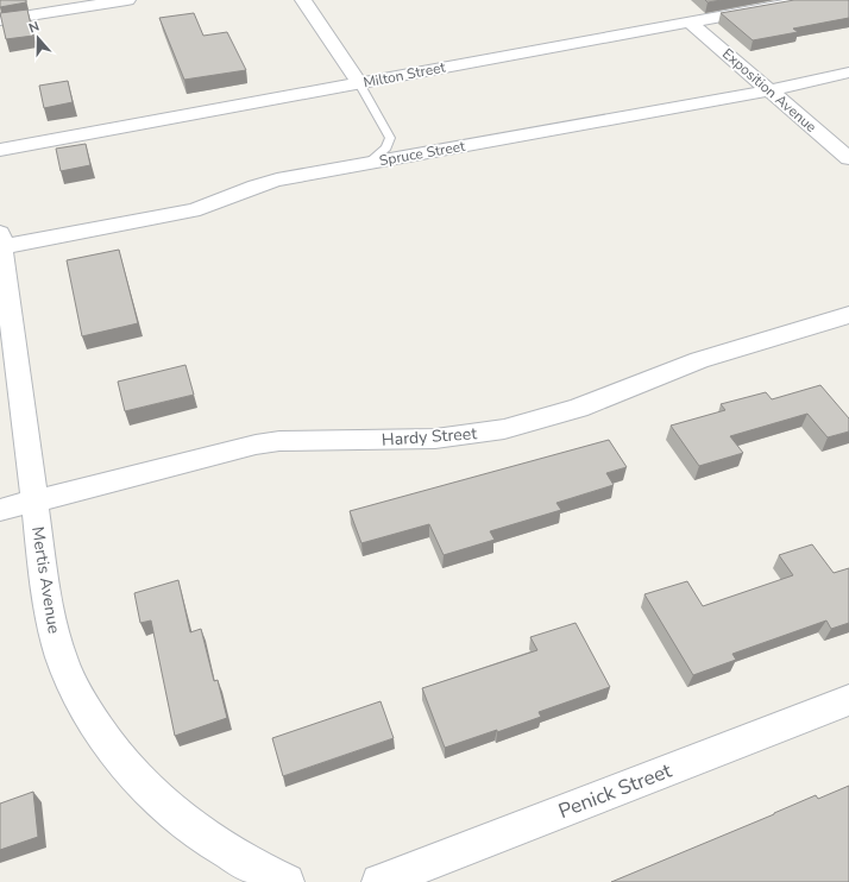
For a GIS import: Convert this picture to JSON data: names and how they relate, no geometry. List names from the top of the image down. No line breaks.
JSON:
{"streets":{"street":["Milton Street","Exposition Avenue","Spruce Street","Hardy Street","Mertis Avenue","Penick Street"]},"crossings":[["Milton Street","Exposition Avenue"],["Exposition Avenue","Spruce Street"],["Spruce Street","Mertis Avenue"],["Hardy Street","Mertis Avenue"]],"north":"top"}
